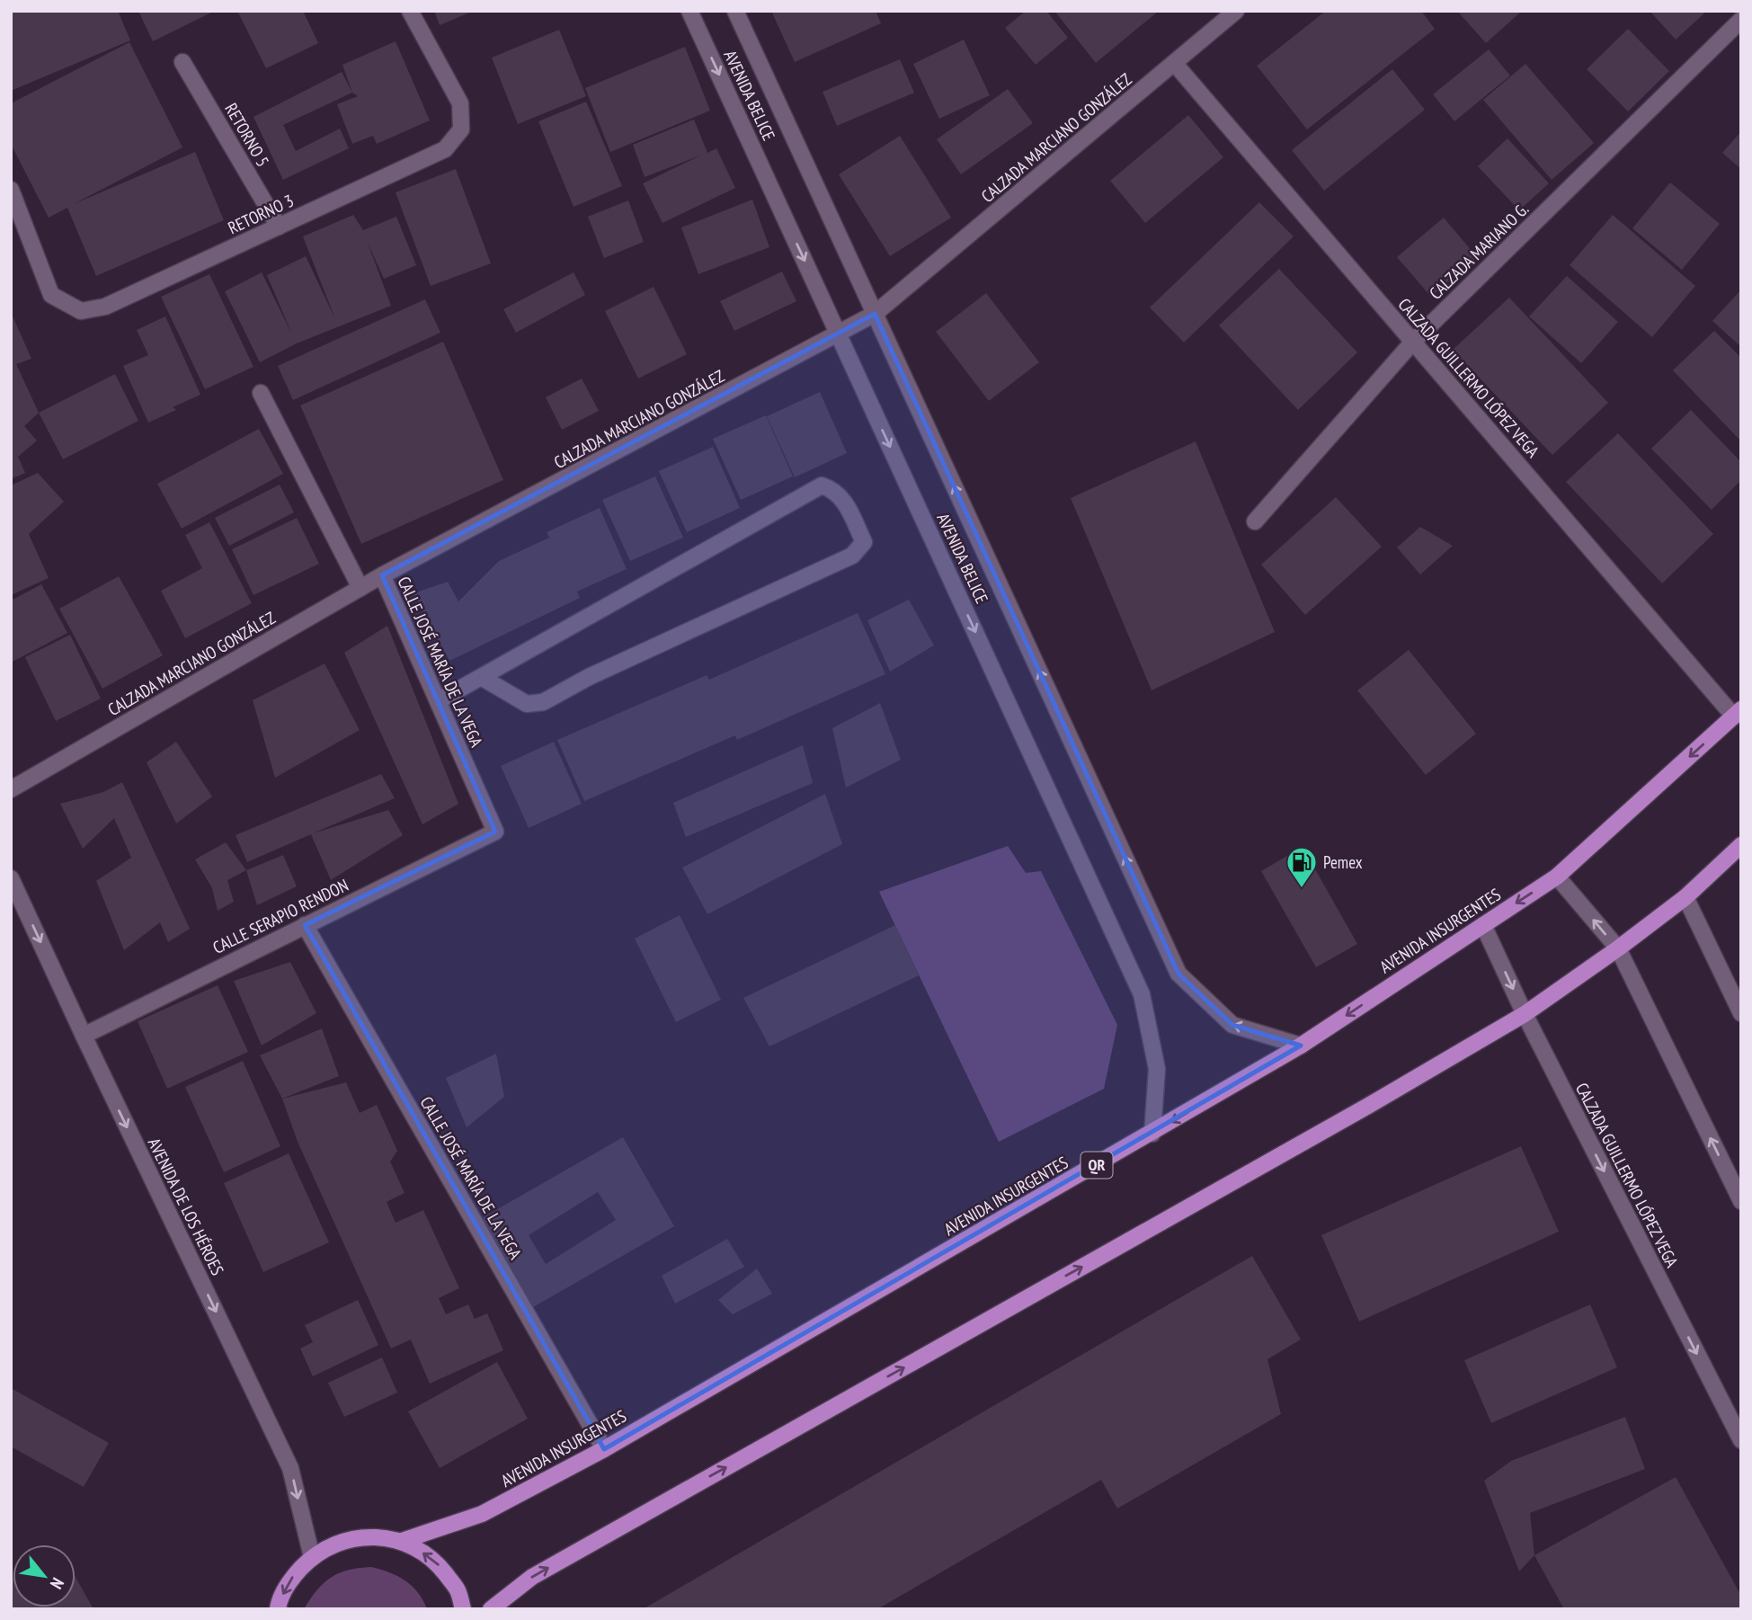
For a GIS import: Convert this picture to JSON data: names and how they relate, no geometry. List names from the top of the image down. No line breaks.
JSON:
{"streets":{"main road":["AVENIDA INSURGENTES","QR"],"street":["AVENIDA BELICE","RETORNO 5","CALZADA MARCIANO GONZÁLEZ","RETORNO 3","CALZADA MARIANO G.","CALZADA GUILLERMO LÓPEZ VEGA","CALLE JOSÉ MARÍA DE LA VEGA","CALLE SERAPIO RENDON","AVENIDA DE LOS HÉROES"]},"crossings":[["AVENIDA BELICE","CALZADA MARCIANO GONZÁLEZ"],["AVENIDA BELICE","AVENIDA INSURGENTES"],["RETORNO 5","RETORNO 3"],["CALZADA MARCIANO GONZÁLEZ","CALZADA GUILLERMO LÓPEZ VEGA"],["CALZADA MARCIANO GONZÁLEZ","CALLE JOSÉ MARÍA DE LA VEGA"],["CALZADA MARIANO G.","CALZADA GUILLERMO LÓPEZ VEGA"],["CALZADA GUILLERMO LÓPEZ VEGA","AVENIDA INSURGENTES"],["CALLE JOSÉ MARÍA DE LA VEGA","CALLE SERAPIO RENDON"],["CALLE JOSÉ MARÍA DE LA VEGA","AVENIDA INSURGENTES"],["CALLE SERAPIO RENDON","AVENIDA DE LOS HÉROES"]],"one_way":["AVENIDA DE LOS HÉROES"],"places":{"fuel station":["Pemex"]},"north":"bottom right"}
